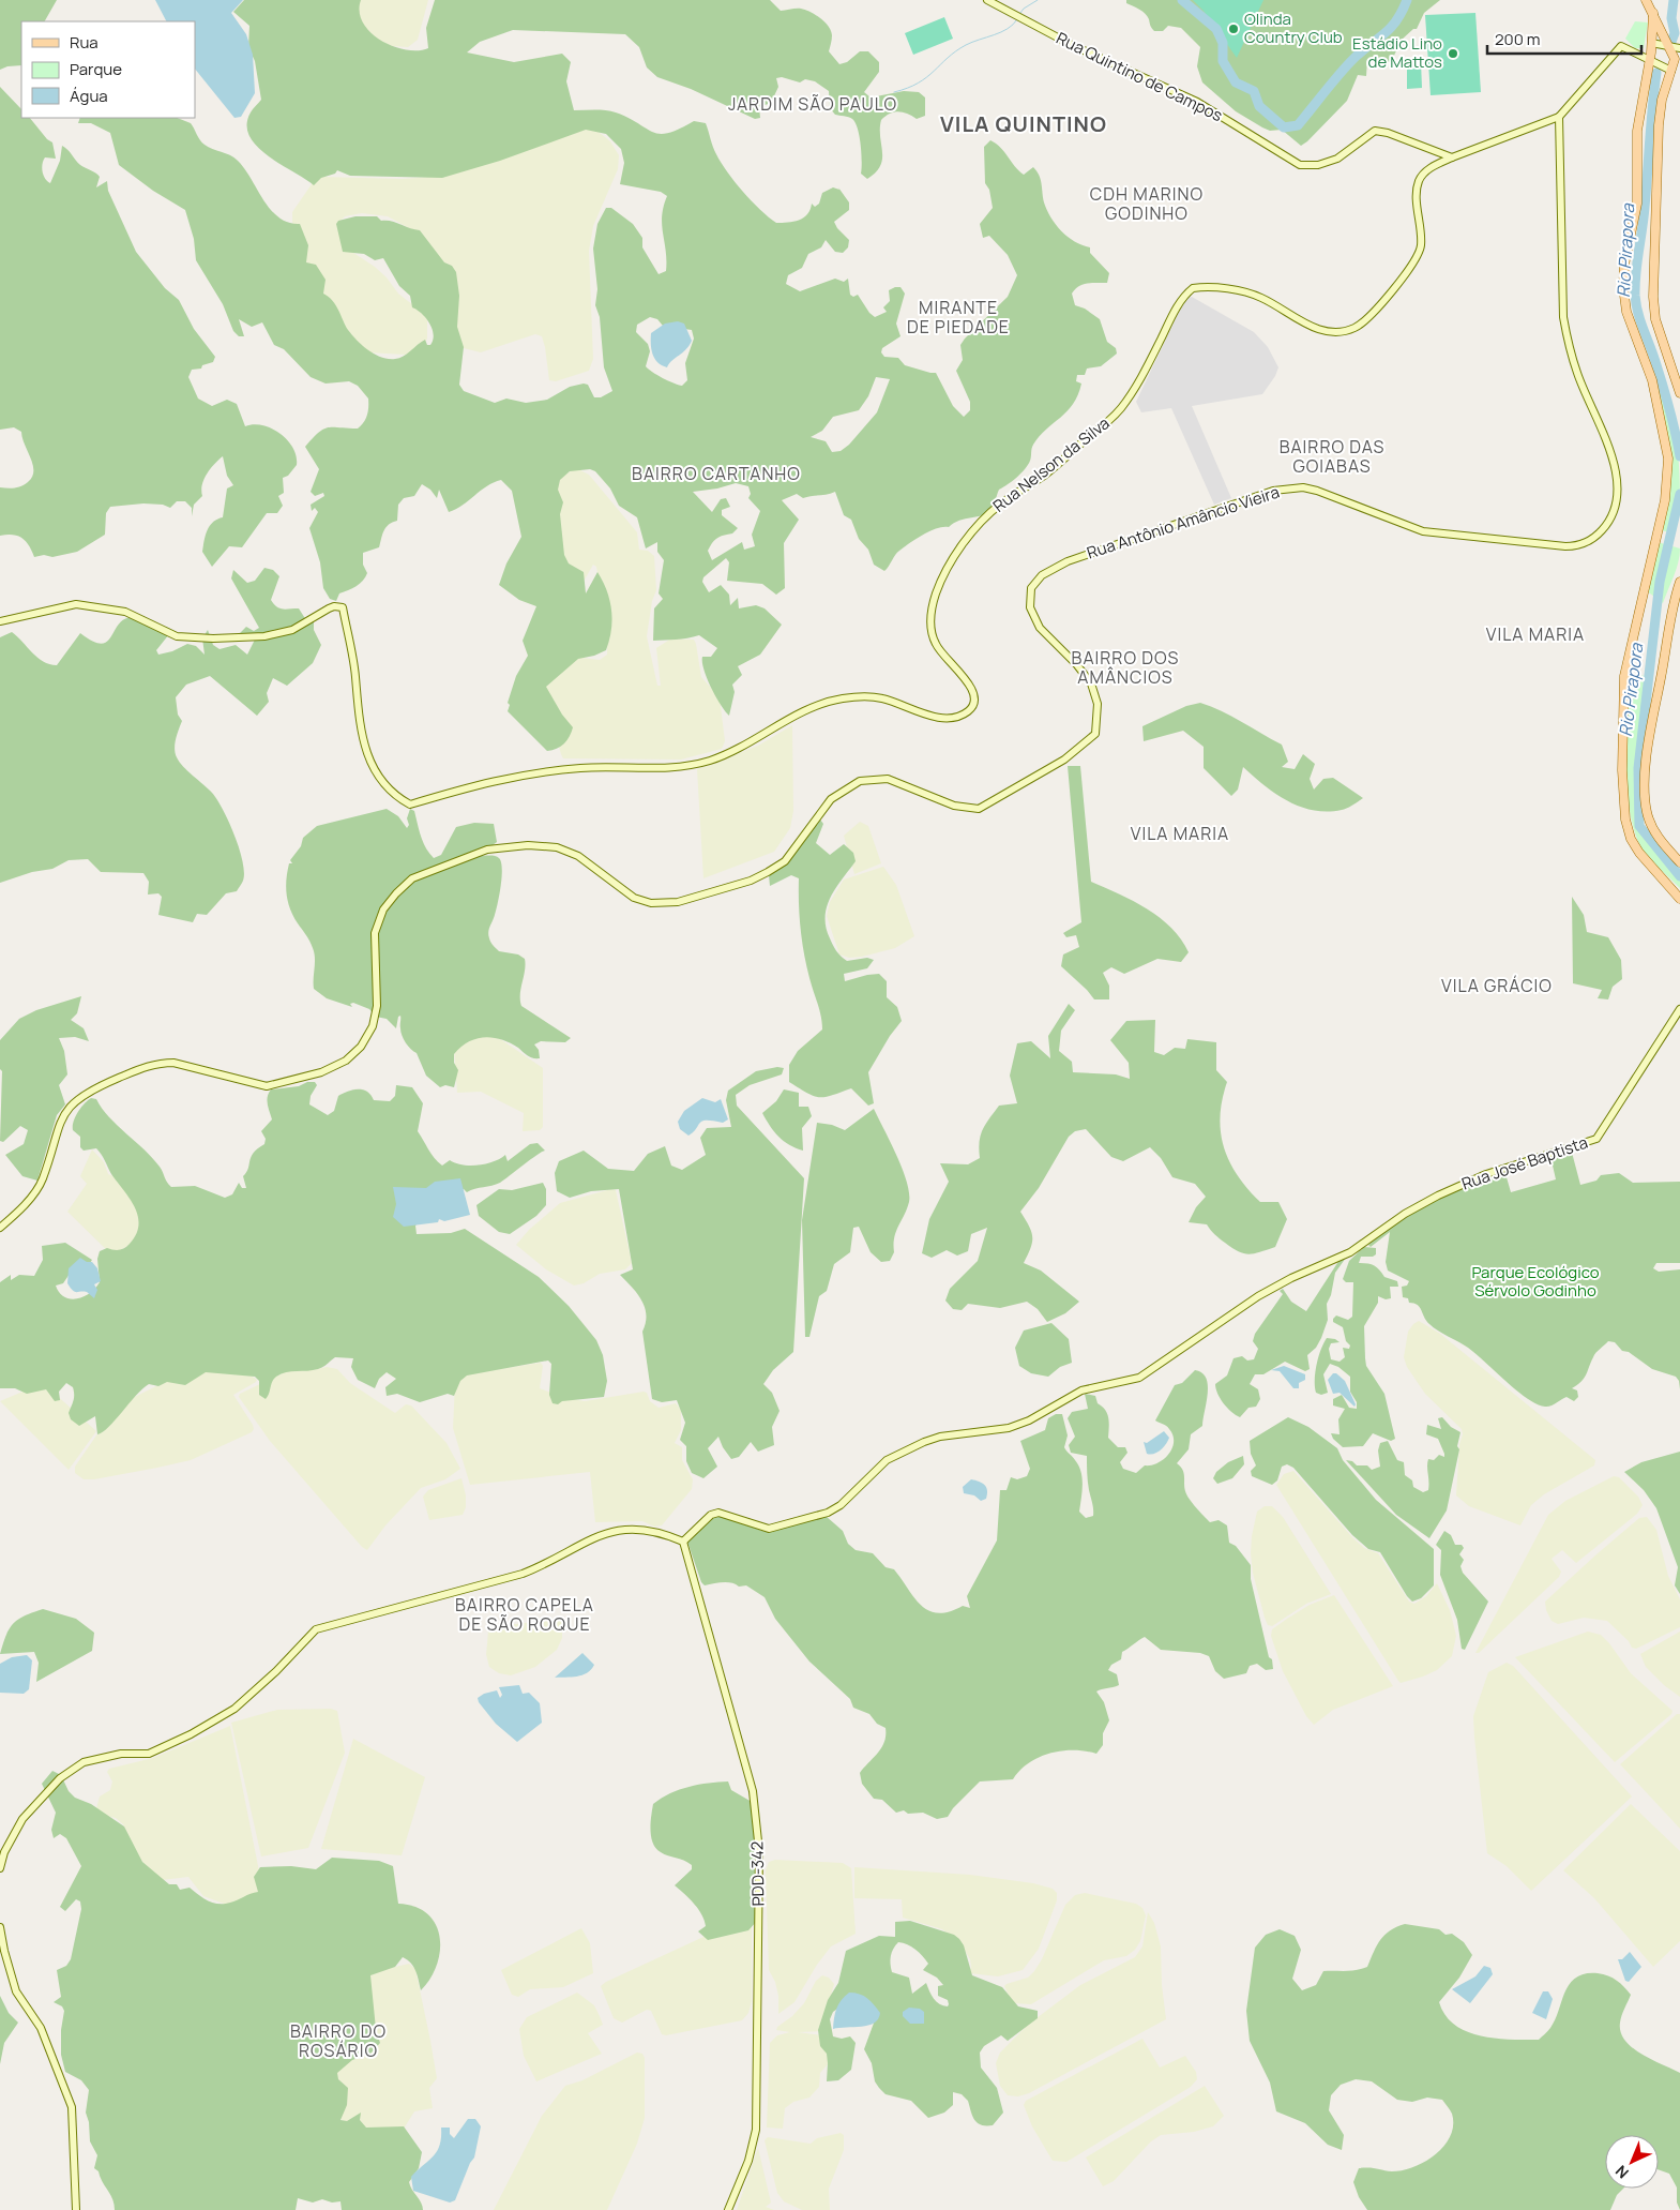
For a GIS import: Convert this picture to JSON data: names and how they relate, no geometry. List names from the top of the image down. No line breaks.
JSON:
{"streets":{"street":["Rua Quintino de Campos","Rua Nelson da Silva","Rua Antônio Amâncio Vieira","Rua José Baptista","PDD-342"]},"crossings":[["Rua Quintino de Campos","Rua Nelson da Silva"],["Rua José Baptista","PDD-342"]],"districts":["JARDIM SÃO PAULO","VILA QUINTINO","CDH MARINO GODINHO","MIRANTE DE PIEDADE","BAIRRO DAS GOIABAS","BAIRRO CARTANHO","VILA MARIA","BAIRRO DOS AMÂNCIOS","VILA MARIA","VILA GRÁCIO","BAIRRO CAPELA DE SÃO ROQUE","BAIRRO DO ROSÁRIO"],"water":["Rio Pirapora"],"parks":["Parque Ecológico Sérvolo Godinho"],"places":["Olinda Country Club","Estádio Lino de Mattos"],"legend":["Rua","Parque","Água"],"scale_bar":"200 m","north":"bottom left"}
